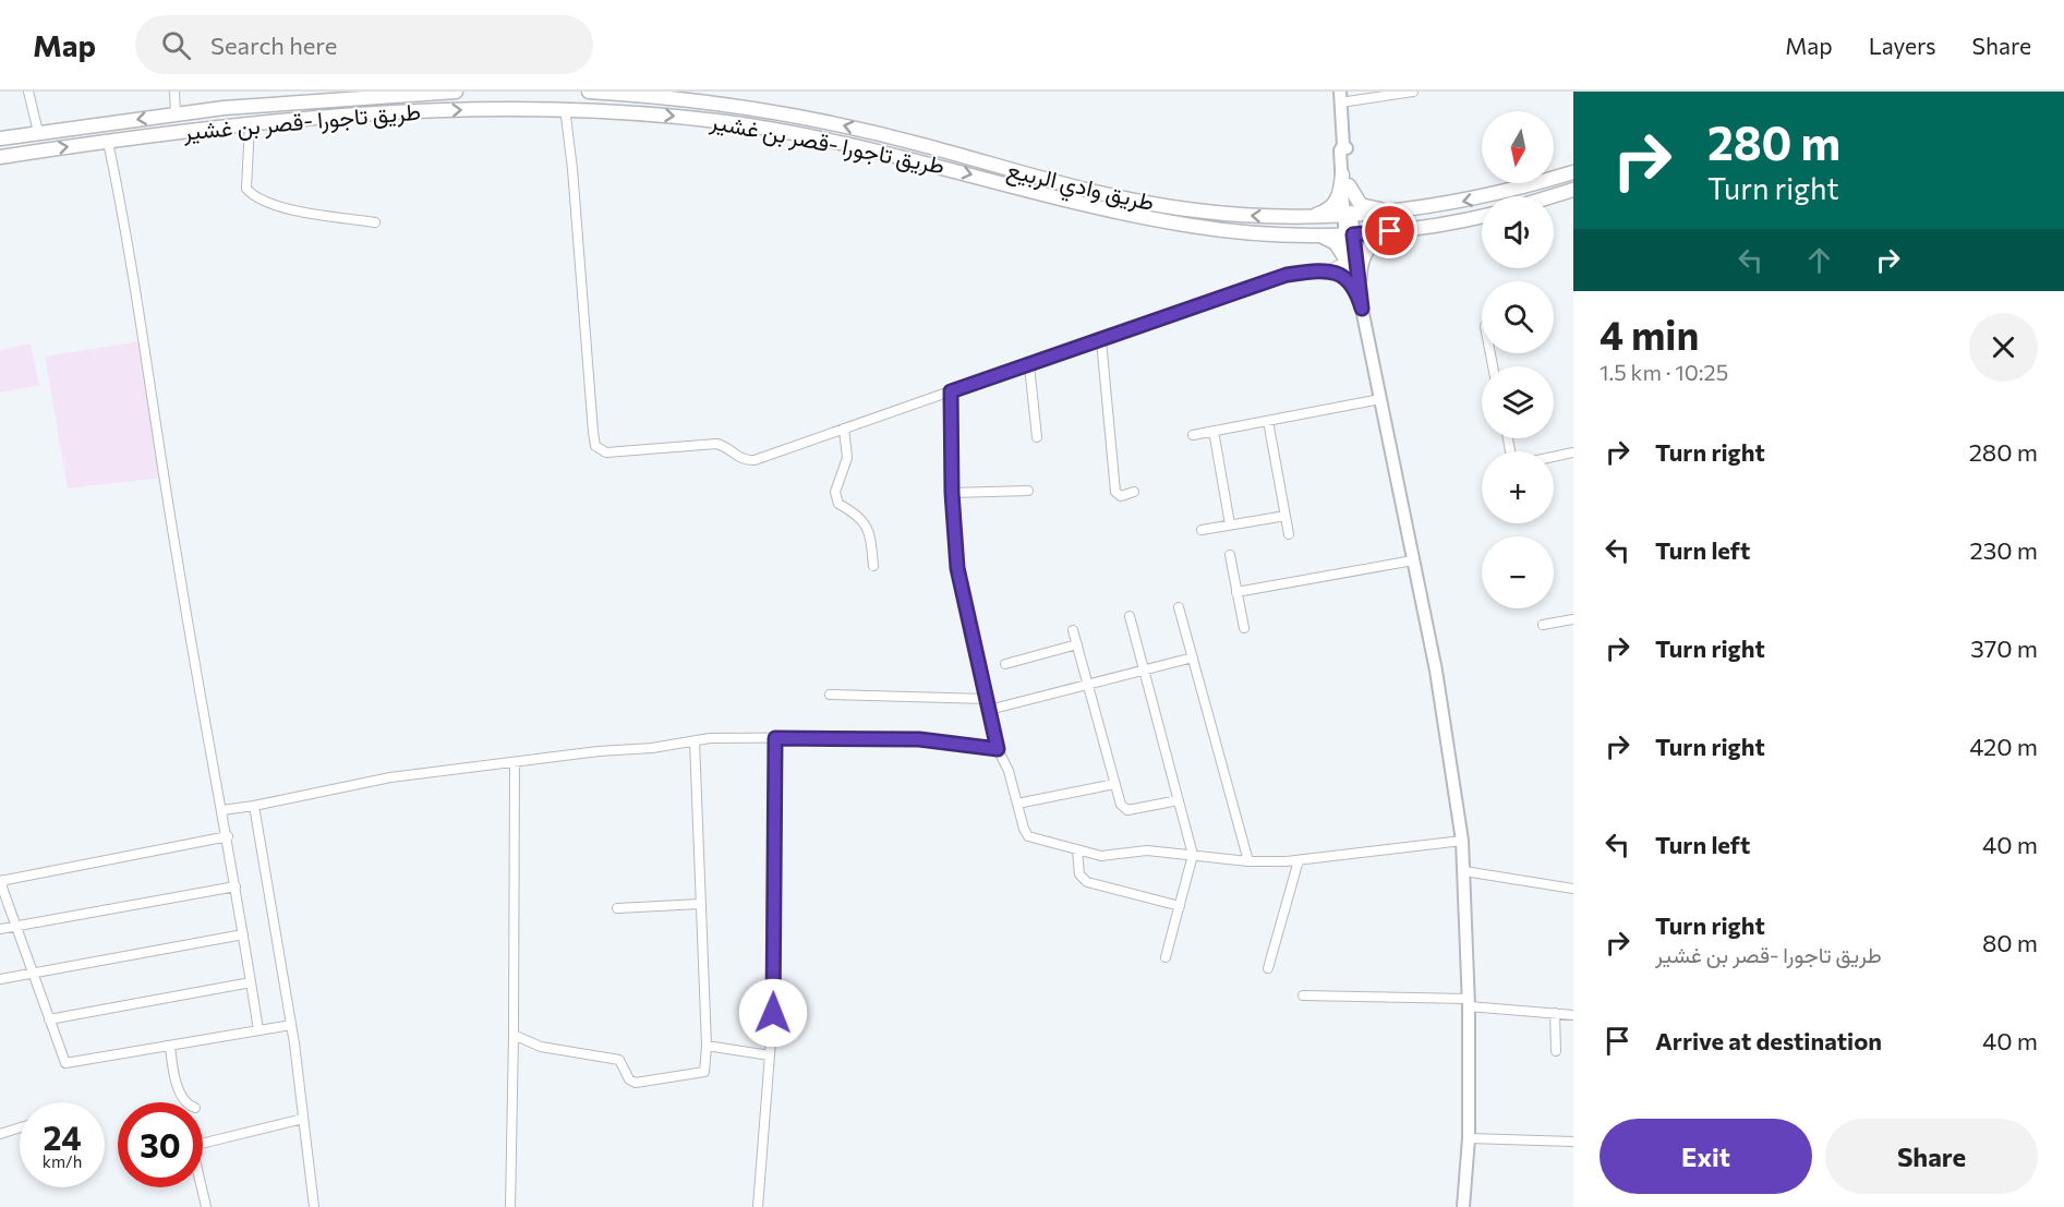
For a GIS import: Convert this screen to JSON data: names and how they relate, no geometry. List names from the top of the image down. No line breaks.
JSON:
{"streets":{"highway":["طريق تاجورا -قصر بن غشير","طريق وادي الربيع"]},"one_way":["طريق تاجورا -قصر بن غشير","طريق وادي الربيع"],"north":"bottom","page":{"header":"Map","search":"Search here","nav":["Map","Layers","Share"],"turn":["280 m","Turn right"],"map_buttons":["+","−"],"heading":["4 min","1.5 km · 10:25"],"list":[{"name":"Turn right","value":"280 m"},{"name":"Turn left","value":"230 m"},{"name":"Turn right","value":"370 m"},{"name":"Turn right","value":"420 m"},{"name":"Turn left","value":"40 m"},{"name":"Turn right","note":"طريق تاجورا -قصر بن غشير","value":"80 m"},{"name":"Arrive at destination","value":"40 m"}],"speed":"24 km/h","limit":"30","buttons":["Exit","Share"]}}
